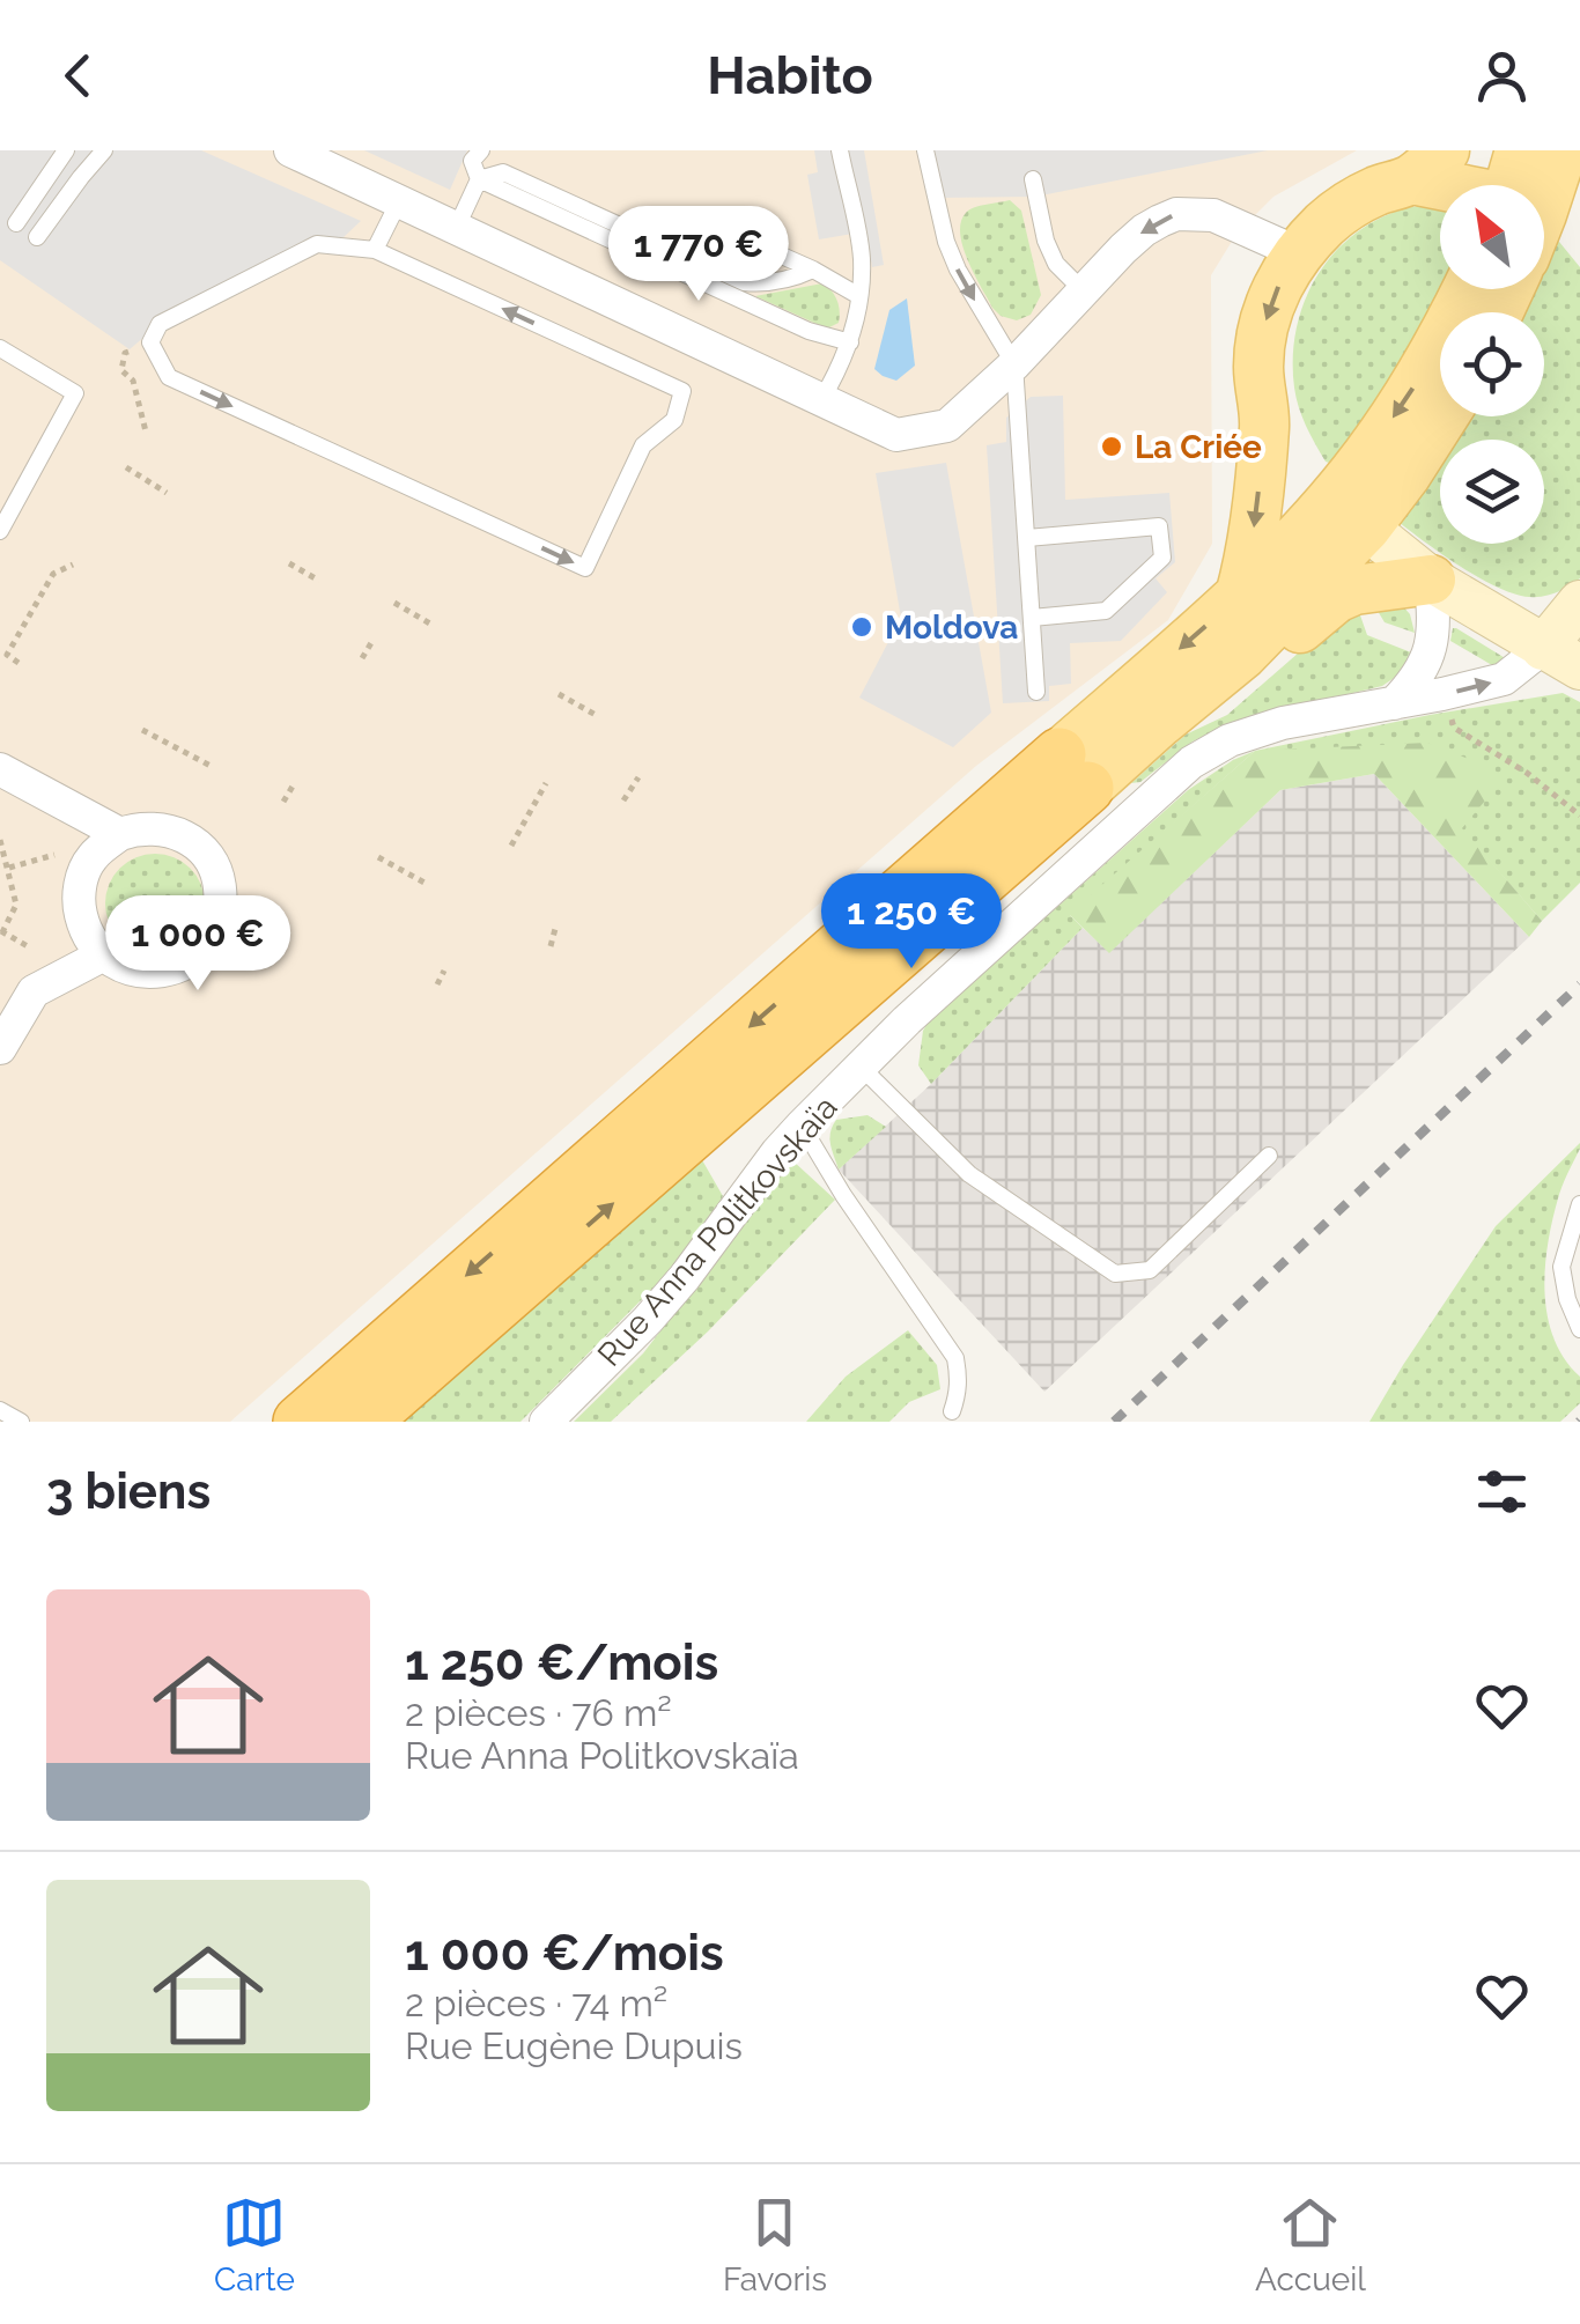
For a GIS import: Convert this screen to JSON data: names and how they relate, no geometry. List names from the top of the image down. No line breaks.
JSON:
{"streets":{"street":["Rue Anna Politkovskaïa"]},"places":["La Criée","Moldova"],"north":"top left","page":{"header":"Habito","price":["1 770 €","1 250 €","1 000 €"],"heading":"3 biens","list":[{"name":"1 250 €/mois","note":"2 pièces · 76 m² · Rue Anna Politkovskaïa"},{"name":"1 000 €/mois","note":"2 pièces · 74 m² · Rue Eugène Dupuis"}],"tabs":["Carte","Favoris","Accueil"]}}
